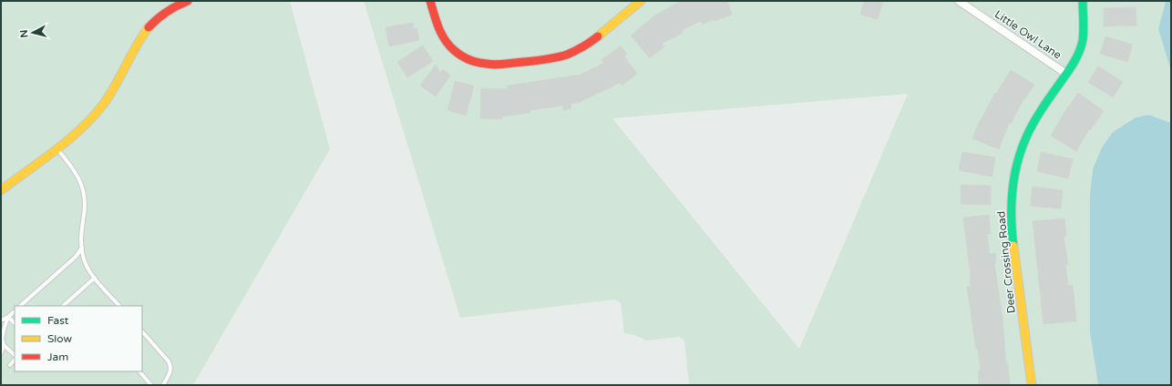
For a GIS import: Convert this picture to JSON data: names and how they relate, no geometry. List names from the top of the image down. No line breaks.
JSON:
{"streets":{"street":["Little Owl Lane","Deer Crossing Road"]},"crossings":[["Little Owl Lane","Deer Crossing Road"]],"legend":["Fast","Slow","Jam"],"north":"left"}
